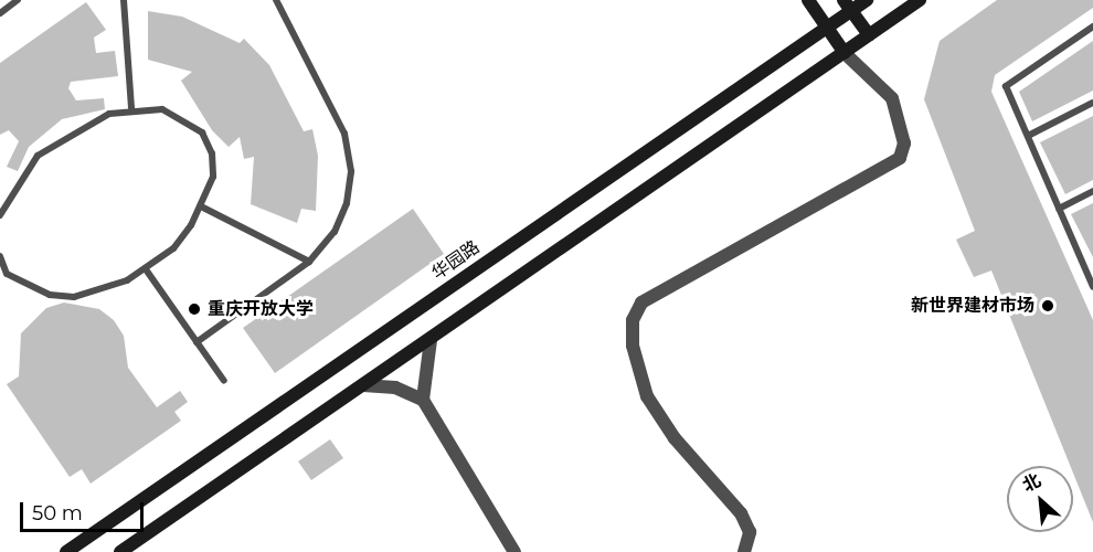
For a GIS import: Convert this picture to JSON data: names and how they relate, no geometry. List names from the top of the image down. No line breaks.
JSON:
{"streets":{"main road":["华园路"]},"places":["新世界建材市场","重庆开放大学"],"scale_bar":"50 m","north":"top left"}
